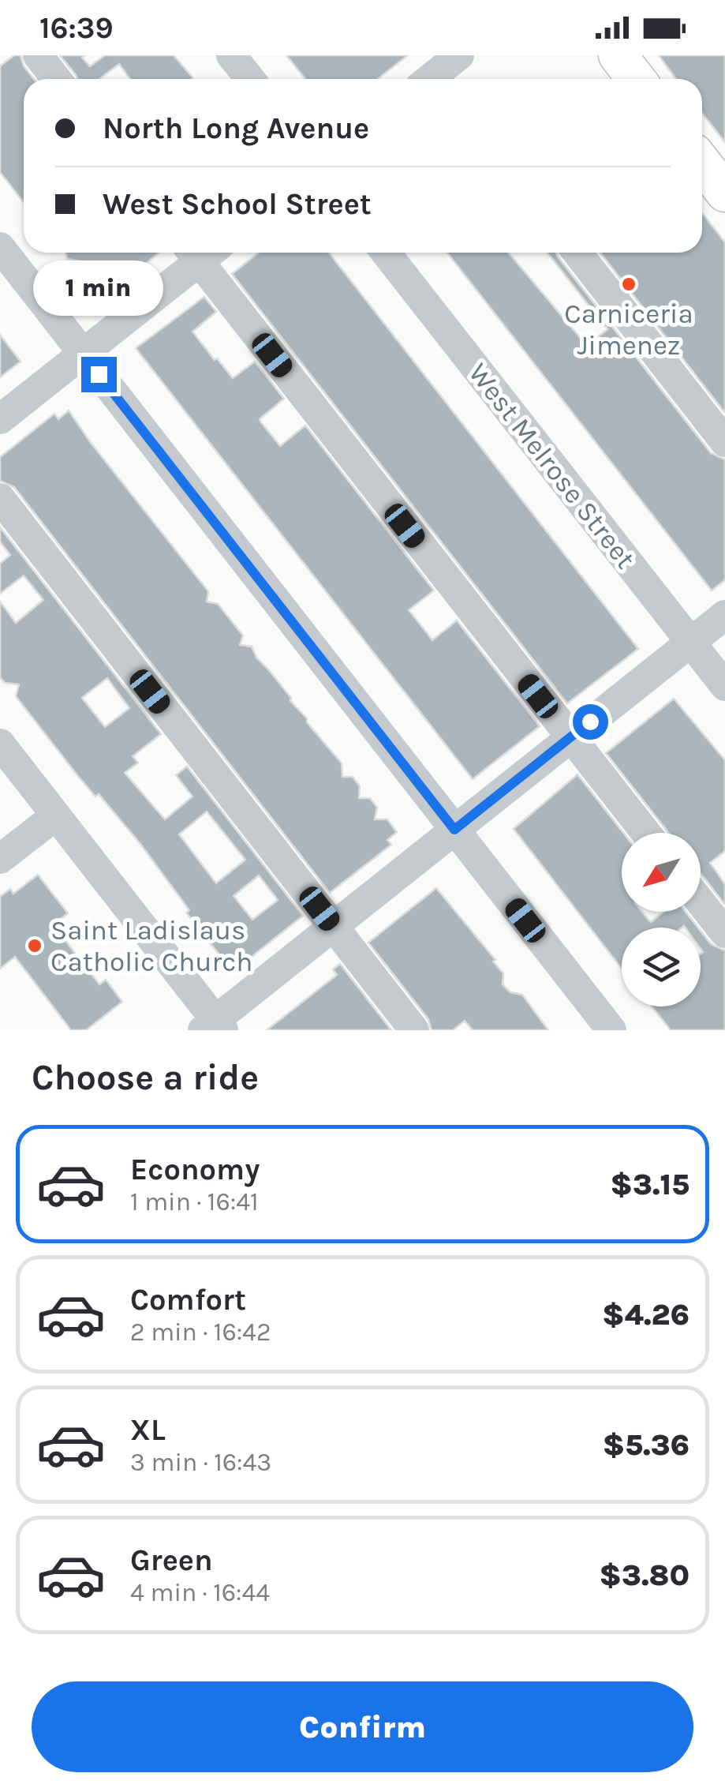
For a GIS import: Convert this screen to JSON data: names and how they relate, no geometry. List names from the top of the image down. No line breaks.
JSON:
{"streets":{"street":["West Melrose Street"]},"places":["Carniceria Jimenez","Saint Ladislaus Catholic Church"],"north":"bottom left","page":{"status":"16:39","banner":["North Long Avenue","West School Street"],"bubble":"1 min","heading":"Choose a ride","list":[{"name":"Economy","note":"1 min · 16:41","value":"$3.15"},{"name":"Comfort","note":"2 min · 16:42","value":"$4.26"},{"name":"XL","note":"3 min · 16:43","value":"$5.36"},{"name":"Green","note":"4 min · 16:44","value":"$3.80"}],"buttons":"Confirm"}}
